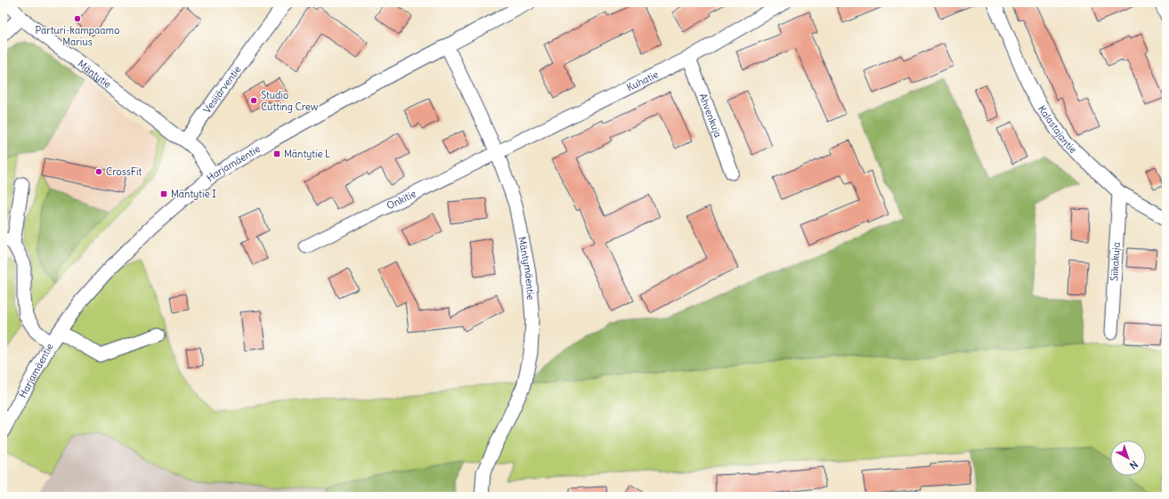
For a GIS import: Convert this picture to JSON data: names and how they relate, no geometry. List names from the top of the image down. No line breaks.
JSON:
{"streets":{"street":["Mäntytie","Kuhatie","Vesijärventie","Ahvenkuja","Kalastajantie","Harjamäentie","Onkitie","Siikakuja","Mäntymäentie"]},"crossings":[["Mäntytie","Vesijärventie"],["Kuhatie","Ahvenkuja"],["Kuhatie","Onkitie"],["Kuhatie","Mäntymäentie"],["Kalastajantie","Siikakuja"],["Harjamäentie","Mäntymäentie"],["Onkitie","Mäntymäentie"]],"places":{"other":["Parturi-kampaamo Marius","Studio Cutting Crew","CrossFit"],"transit":["Mäntytie L","Mäntytie I"]},"north":"bottom right"}
